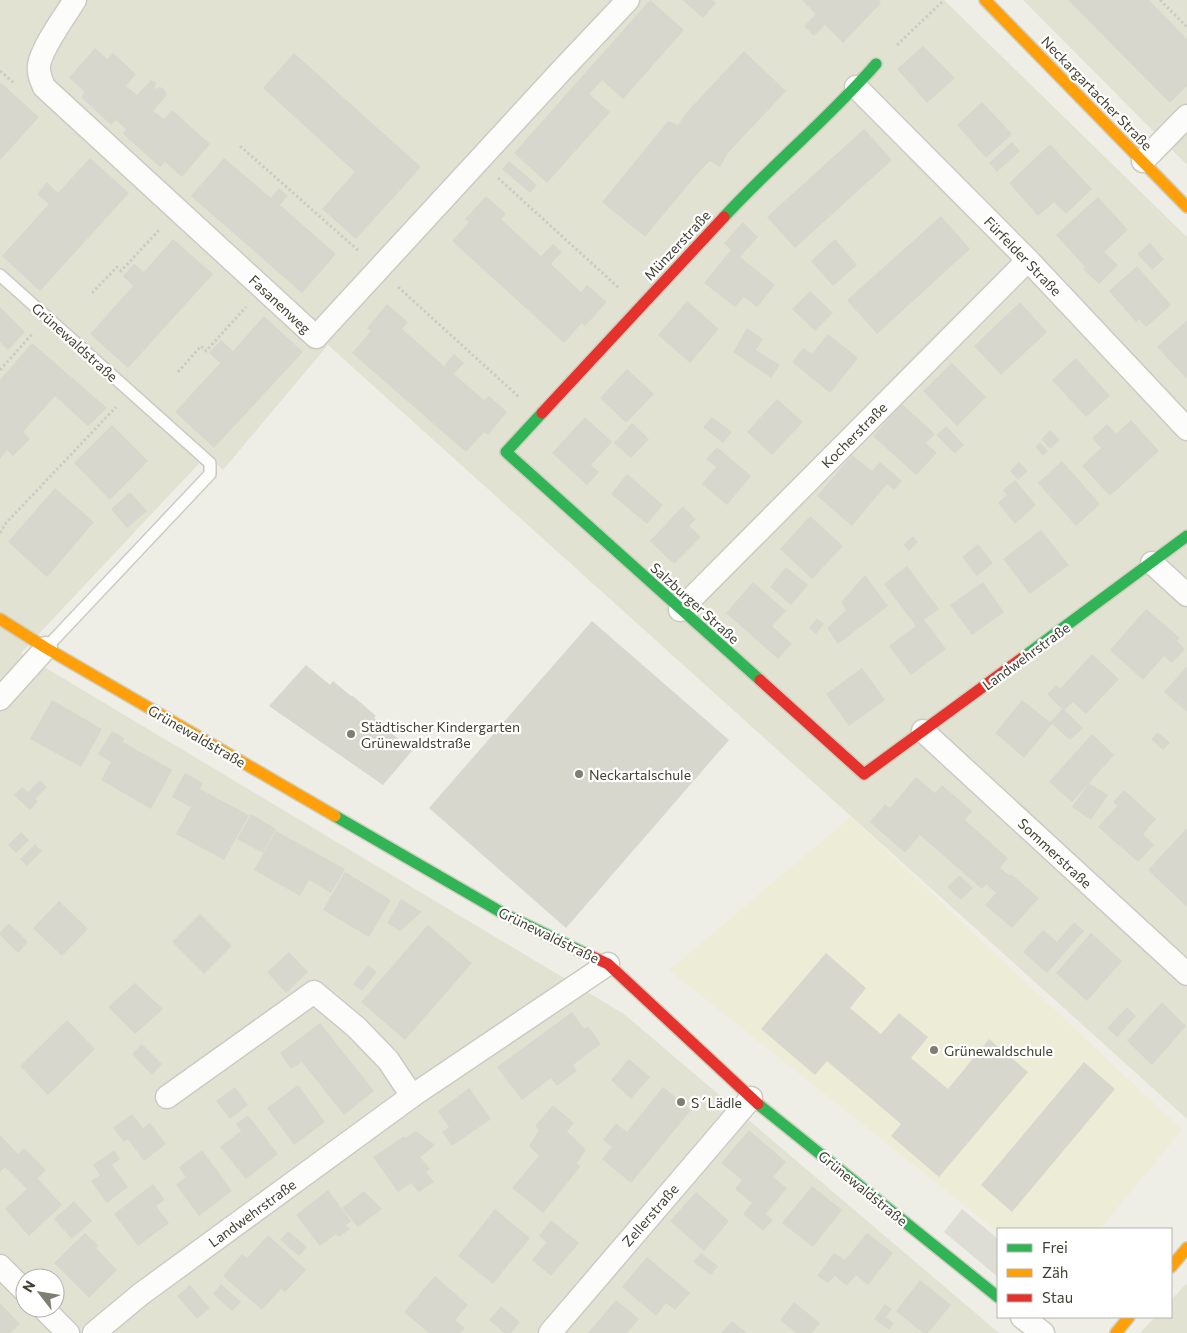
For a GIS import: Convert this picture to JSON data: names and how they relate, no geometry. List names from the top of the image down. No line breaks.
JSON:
{"streets":{"street":["Neckargartacher Straße","Münzerstraße","Fürfelder Straße","Fasanenweg","Grünewaldstraße","Kocherstraße","Salzburger Straße","Landwehrstraße","Sommerstraße","Zellerstraße"]},"crossings":[["Münzerstraße","Fürfelder Straße"],["Münzerstraße","Salzburger Straße"],["Fürfelder Straße","Kocherstraße"],["Grünewaldstraße","Landwehrstraße"],["Grünewaldstraße","Zellerstraße"],["Kocherstraße","Salzburger Straße"],["Salzburger Straße","Landwehrstraße"],["Landwehrstraße","Sommerstraße"]],"places":["Städtischer Kindergarten Grünewaldstraße","Neckartalschule","Grünewaldschule","S´Lädle"],"legend":["Frei","Zäh","Stau"],"north":"top left"}
